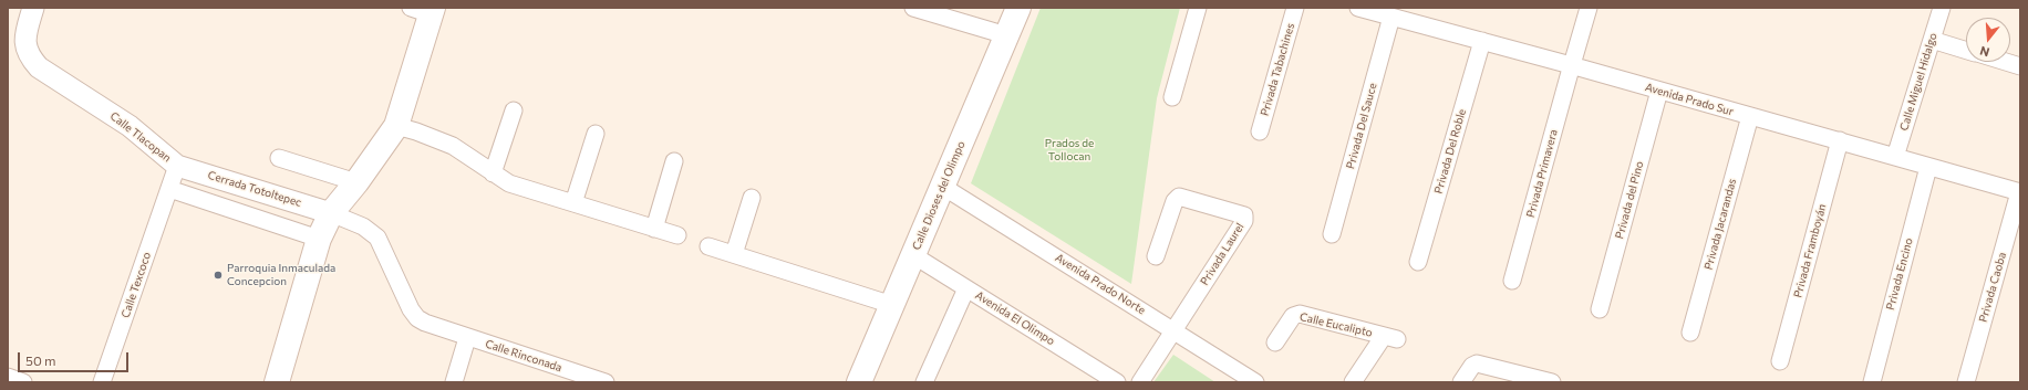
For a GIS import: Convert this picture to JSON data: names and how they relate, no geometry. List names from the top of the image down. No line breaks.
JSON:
{"streets":{"main road":["Calle Dioses del Olimpo"],"street":["Privada Tabachines","Calle Miguel Hidalgo","Avenida Prado Sur","Privada Del Sauce","Calle Tlacopan","Privada Del Roble","Privada Primavera","Cerrada Totoltepec","Privada del Pino","Privada Jacarandas","Privada Framboyán","Privada Laurel","Privada Encino","Avenida Prado Norte","Calle Texcoco","Privada Caoba","Avenida El Olimpo","Calle Eucalipto","Calle Rinconada"]},"crossings":[["Calle Miguel Hidalgo","Avenida Prado Sur"],["Avenida Prado Sur","Privada Del Sauce"],["Avenida Prado Sur","Privada Del Roble"],["Avenida Prado Sur","Privada Primavera"],["Avenida Prado Sur","Privada del Pino"],["Avenida Prado Sur","Privada Jacarandas"],["Avenida Prado Sur","Privada Framboyán"],["Avenida Prado Sur","Privada Encino"],["Avenida Prado Sur","Privada Caoba"],["Calle Tlacopan","Cerrada Totoltepec"],["Calle Tlacopan","Calle Texcoco"],["Cerrada Totoltepec","Calle Rinconada"],["Calle Dioses del Olimpo","Avenida Prado Norte"],["Calle Dioses del Olimpo","Avenida El Olimpo"],["Privada Laurel","Avenida Prado Norte"]],"parks":["Prados de Tollocan"],"places":["Parroquia Inmaculada Concepcion"],"scale_bar":"50 m","north":"bottom"}
